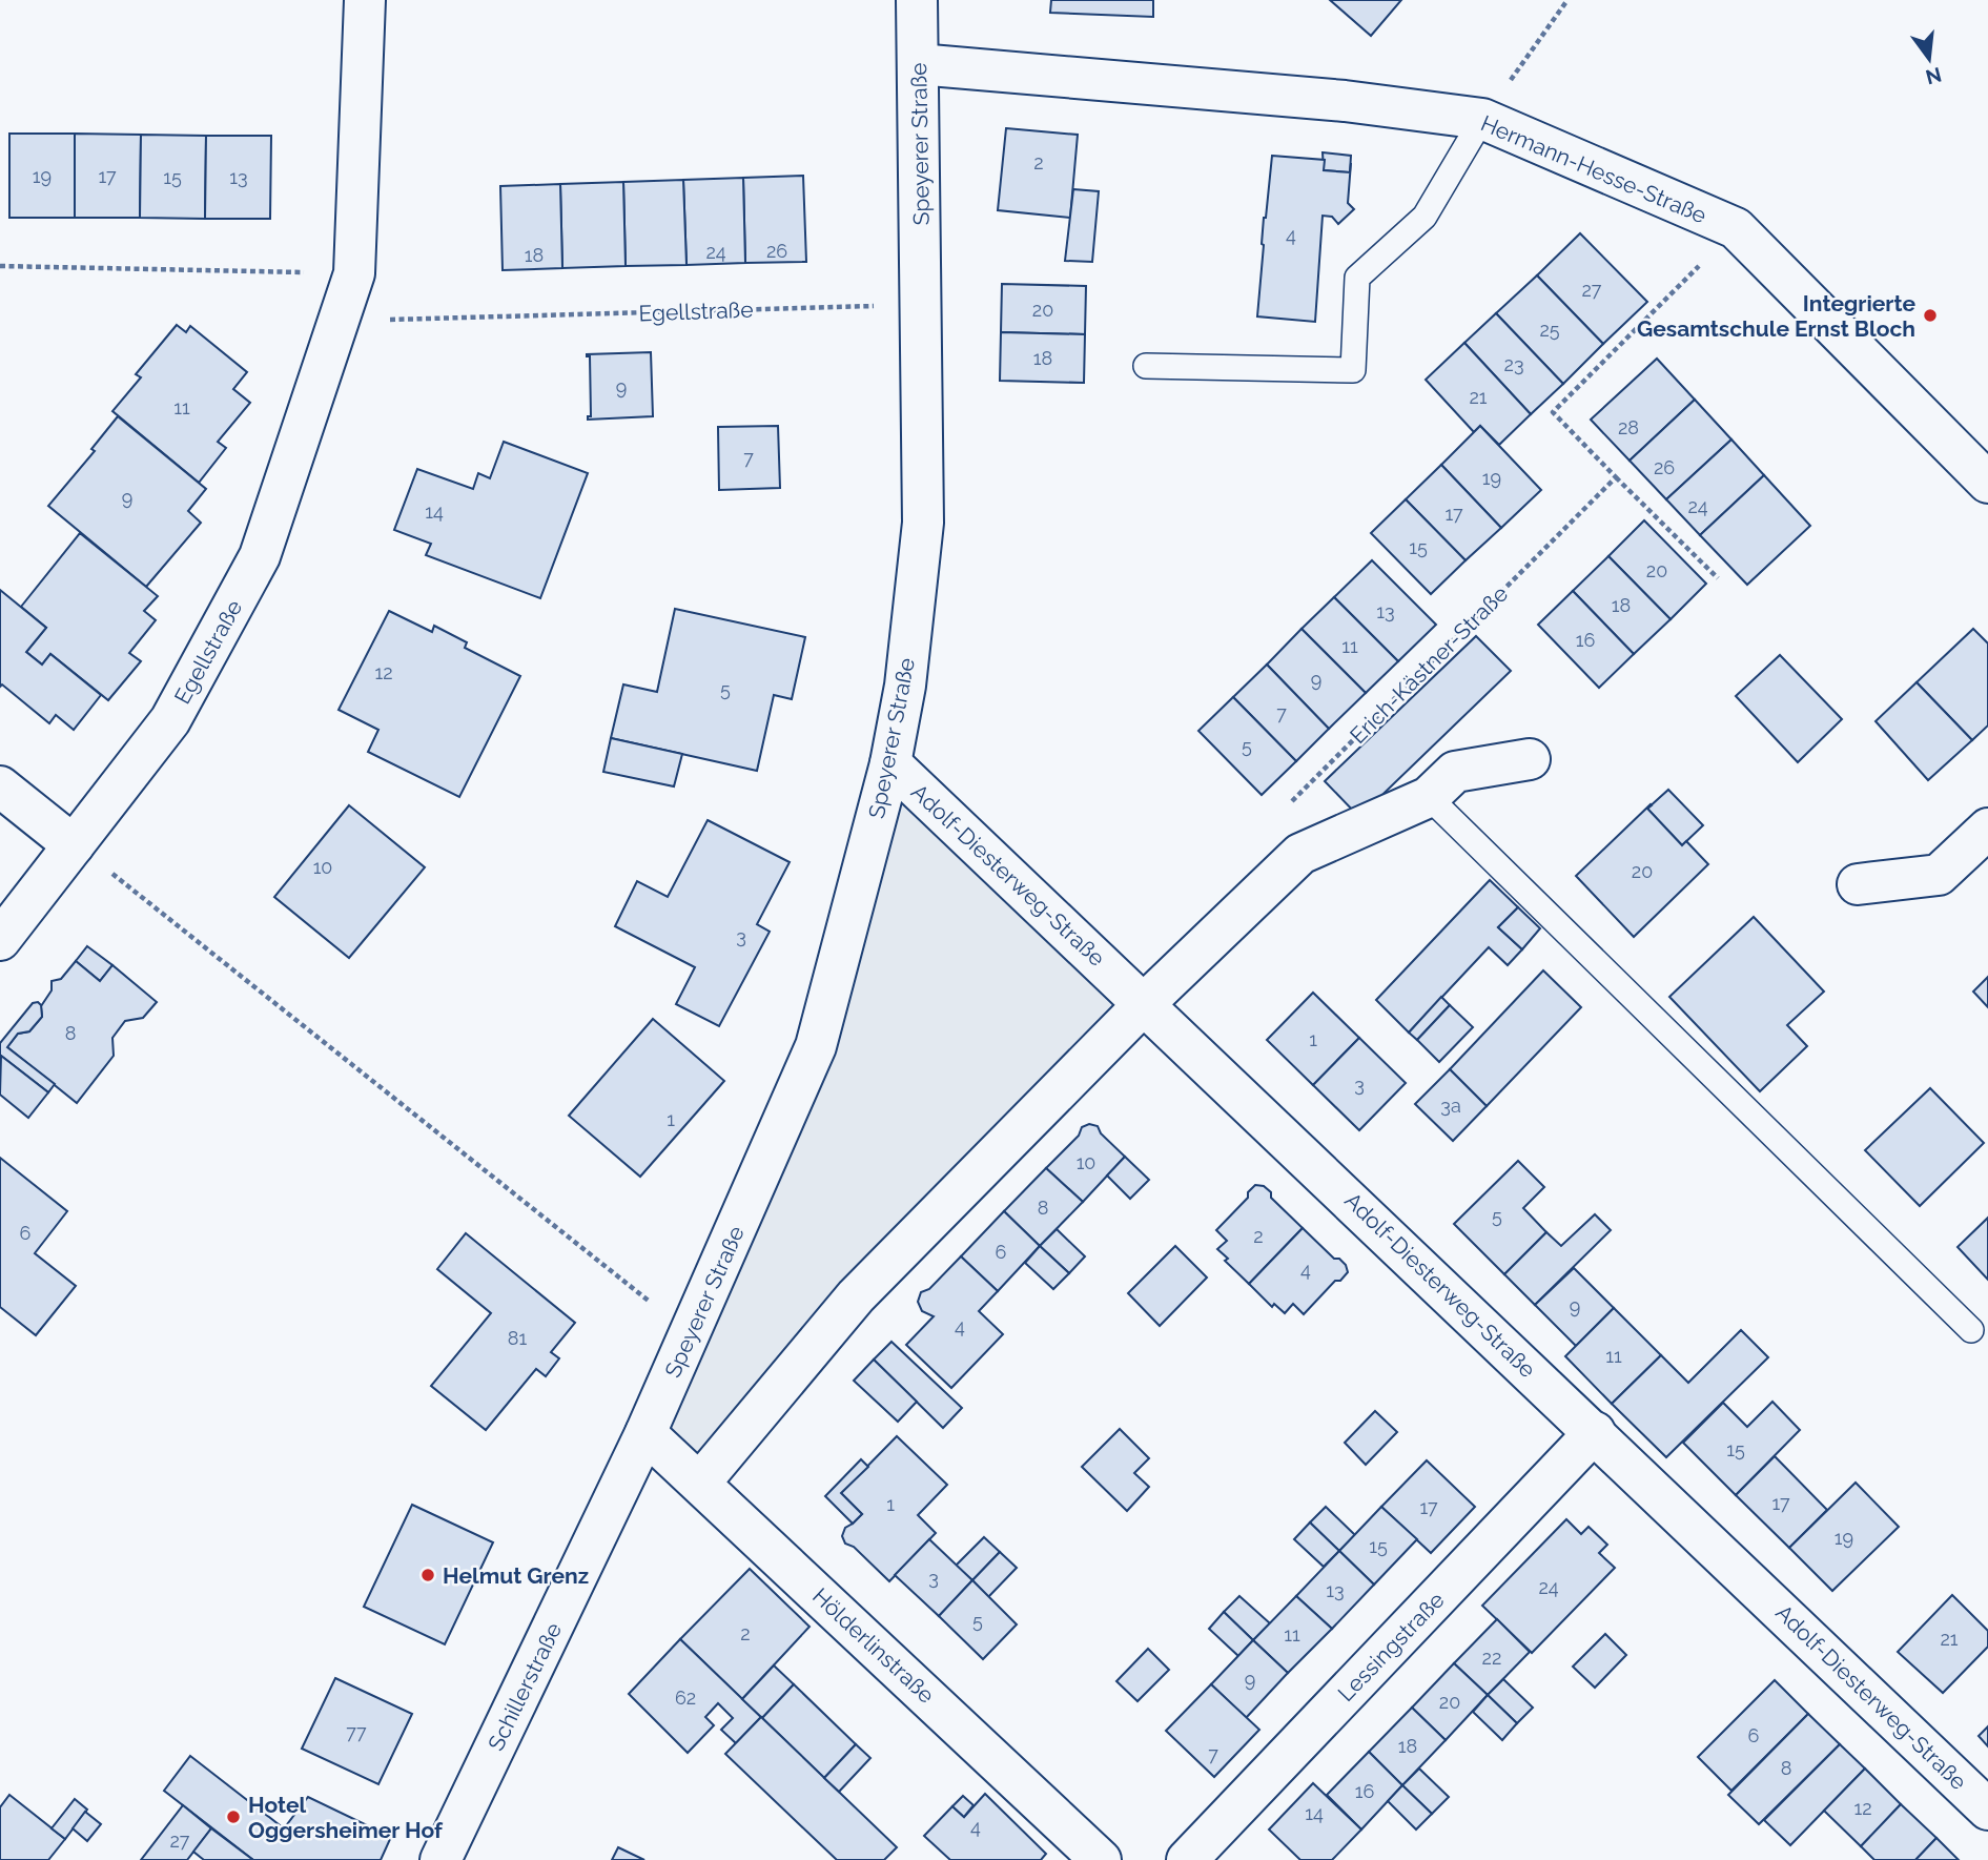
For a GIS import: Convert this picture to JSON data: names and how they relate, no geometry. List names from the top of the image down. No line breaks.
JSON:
{"streets":{"street":["Speyerer Straße","Hermann-Hesse-Straße","Egellstraße","Adolf-Diesterweg-Straße","Hölderlinstraße","Lessingstraße","Schillerstraße"],"path":["Erich-Kästner-Straße"]},"crossings":[["Speyerer Straße","Hermann-Hesse-Straße"],["Speyerer Straße","Egellstraße"],["Speyerer Straße","Adolf-Diesterweg-Straße"],["Speyerer Straße","Hölderlinstraße"],["Speyerer Straße","Schillerstraße"],["Adolf-Diesterweg-Straße","Lessingstraße"],["Hölderlinstraße","Schillerstraße"]],"places":["Integrierte Gesamtschule Ernst Bloch","Helmut Grenz","Hotel Oggersheimer Hof"],"house_numbers":["2","19","17","15","13","4","26","24","18","27","20","25","18","23","9","21","11","28","7","26","19","9","24","14","17","15","20","18","13","16","11","12","9","5","7","5","10","20","3","8","1","3","3a","1","10","8","5","6","2","6","4","9","4","81","11","15","17","1","17","19","15","3","24","13","5","2","11","21","22","9","62","20","77","6","18","7","8","16","12","14","4","27"],"north":"bottom"}
